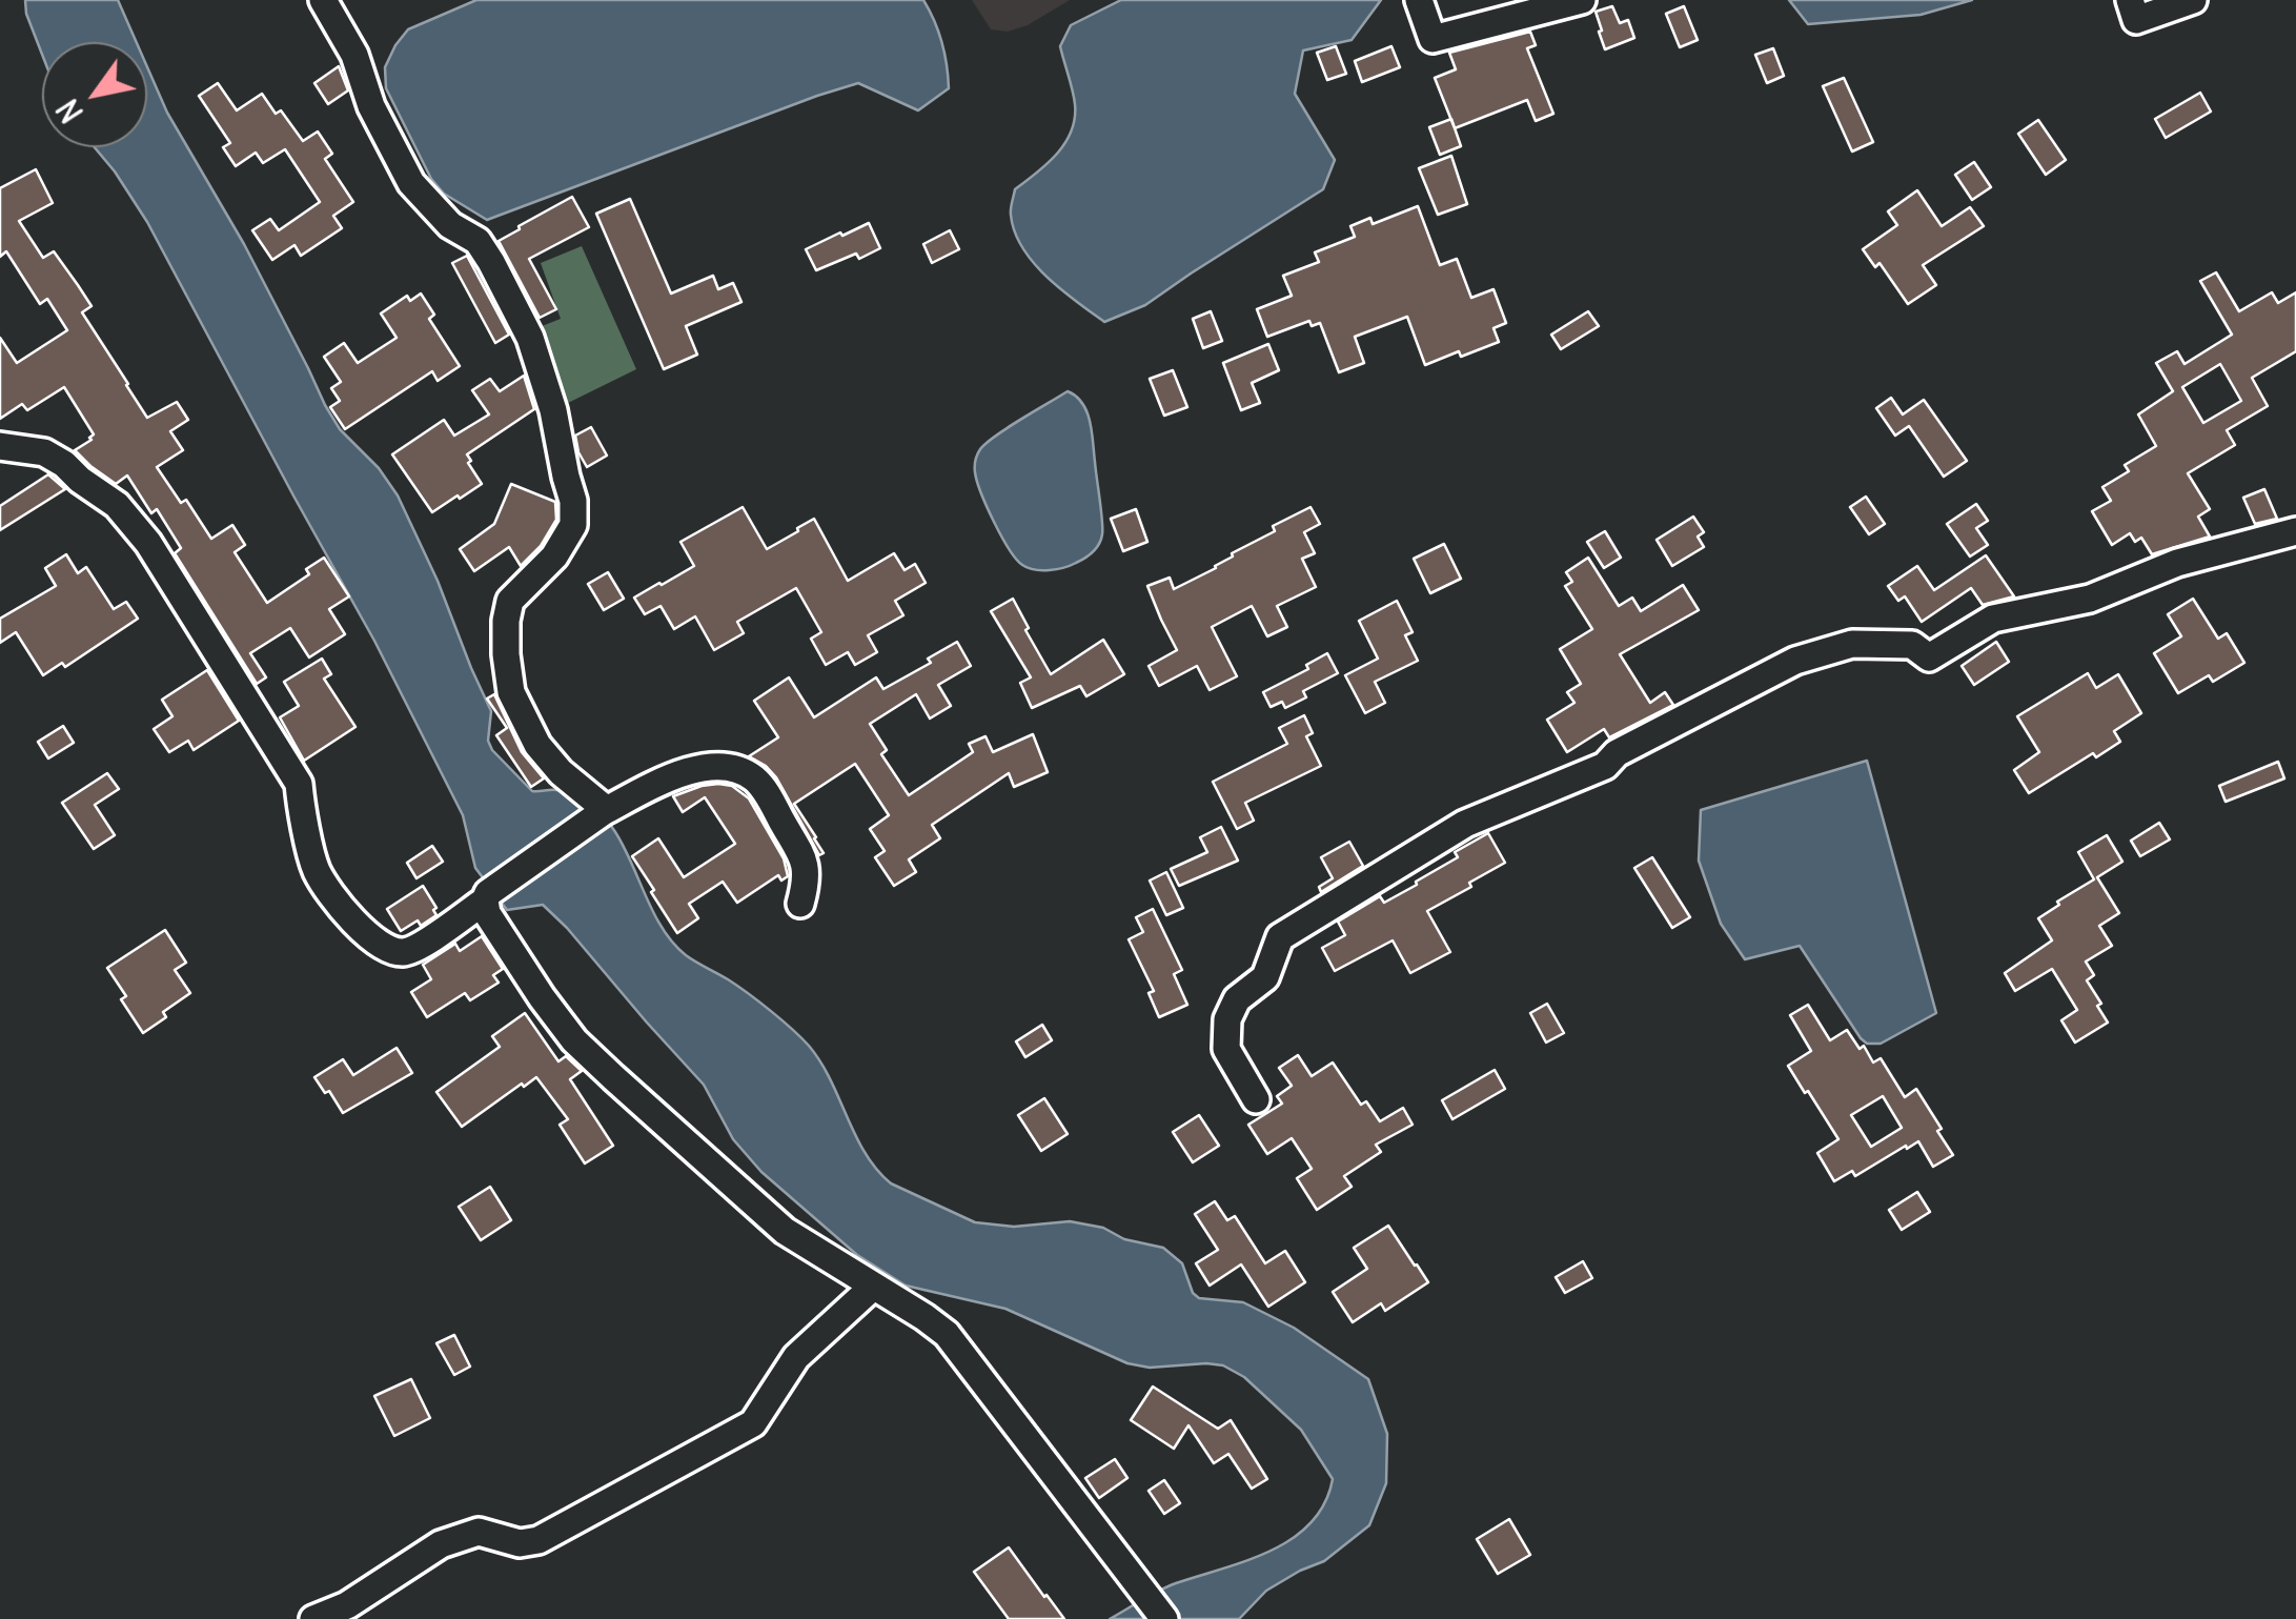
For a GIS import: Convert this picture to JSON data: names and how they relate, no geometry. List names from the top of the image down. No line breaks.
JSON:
{"north":"bottom left"}
